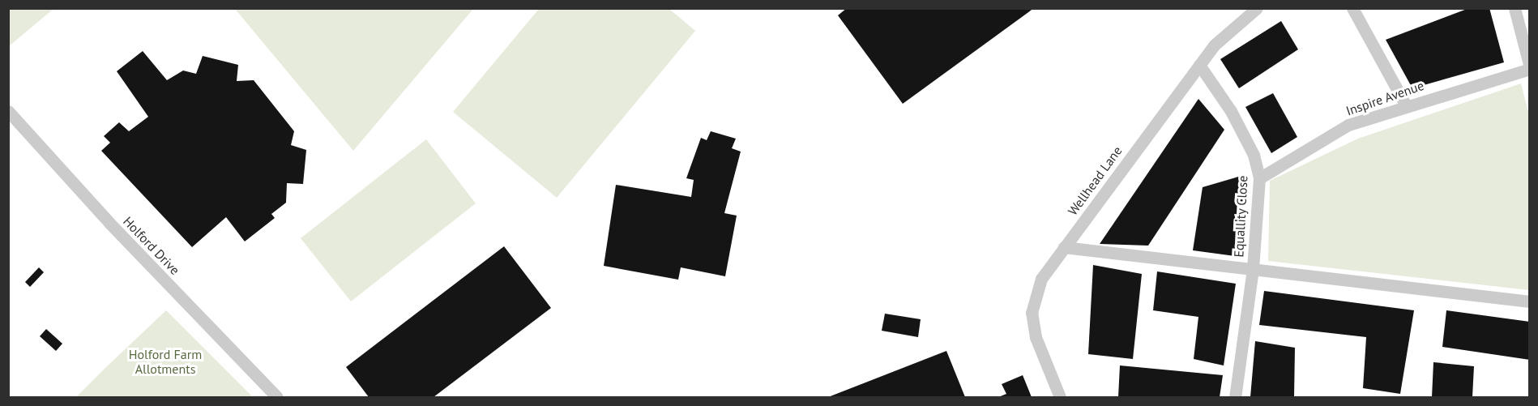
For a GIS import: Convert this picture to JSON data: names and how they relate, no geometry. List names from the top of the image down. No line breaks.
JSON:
{"streets":{"street":["Inspire Avenue","Wellhead Lane","Equallity Close","Holford Drive"]},"crossings":[["Inspire Avenue","Equallity Close"],["Wellhead Lane","Equallity Close"]],"parks":["Holford Farm Allotments"]}
